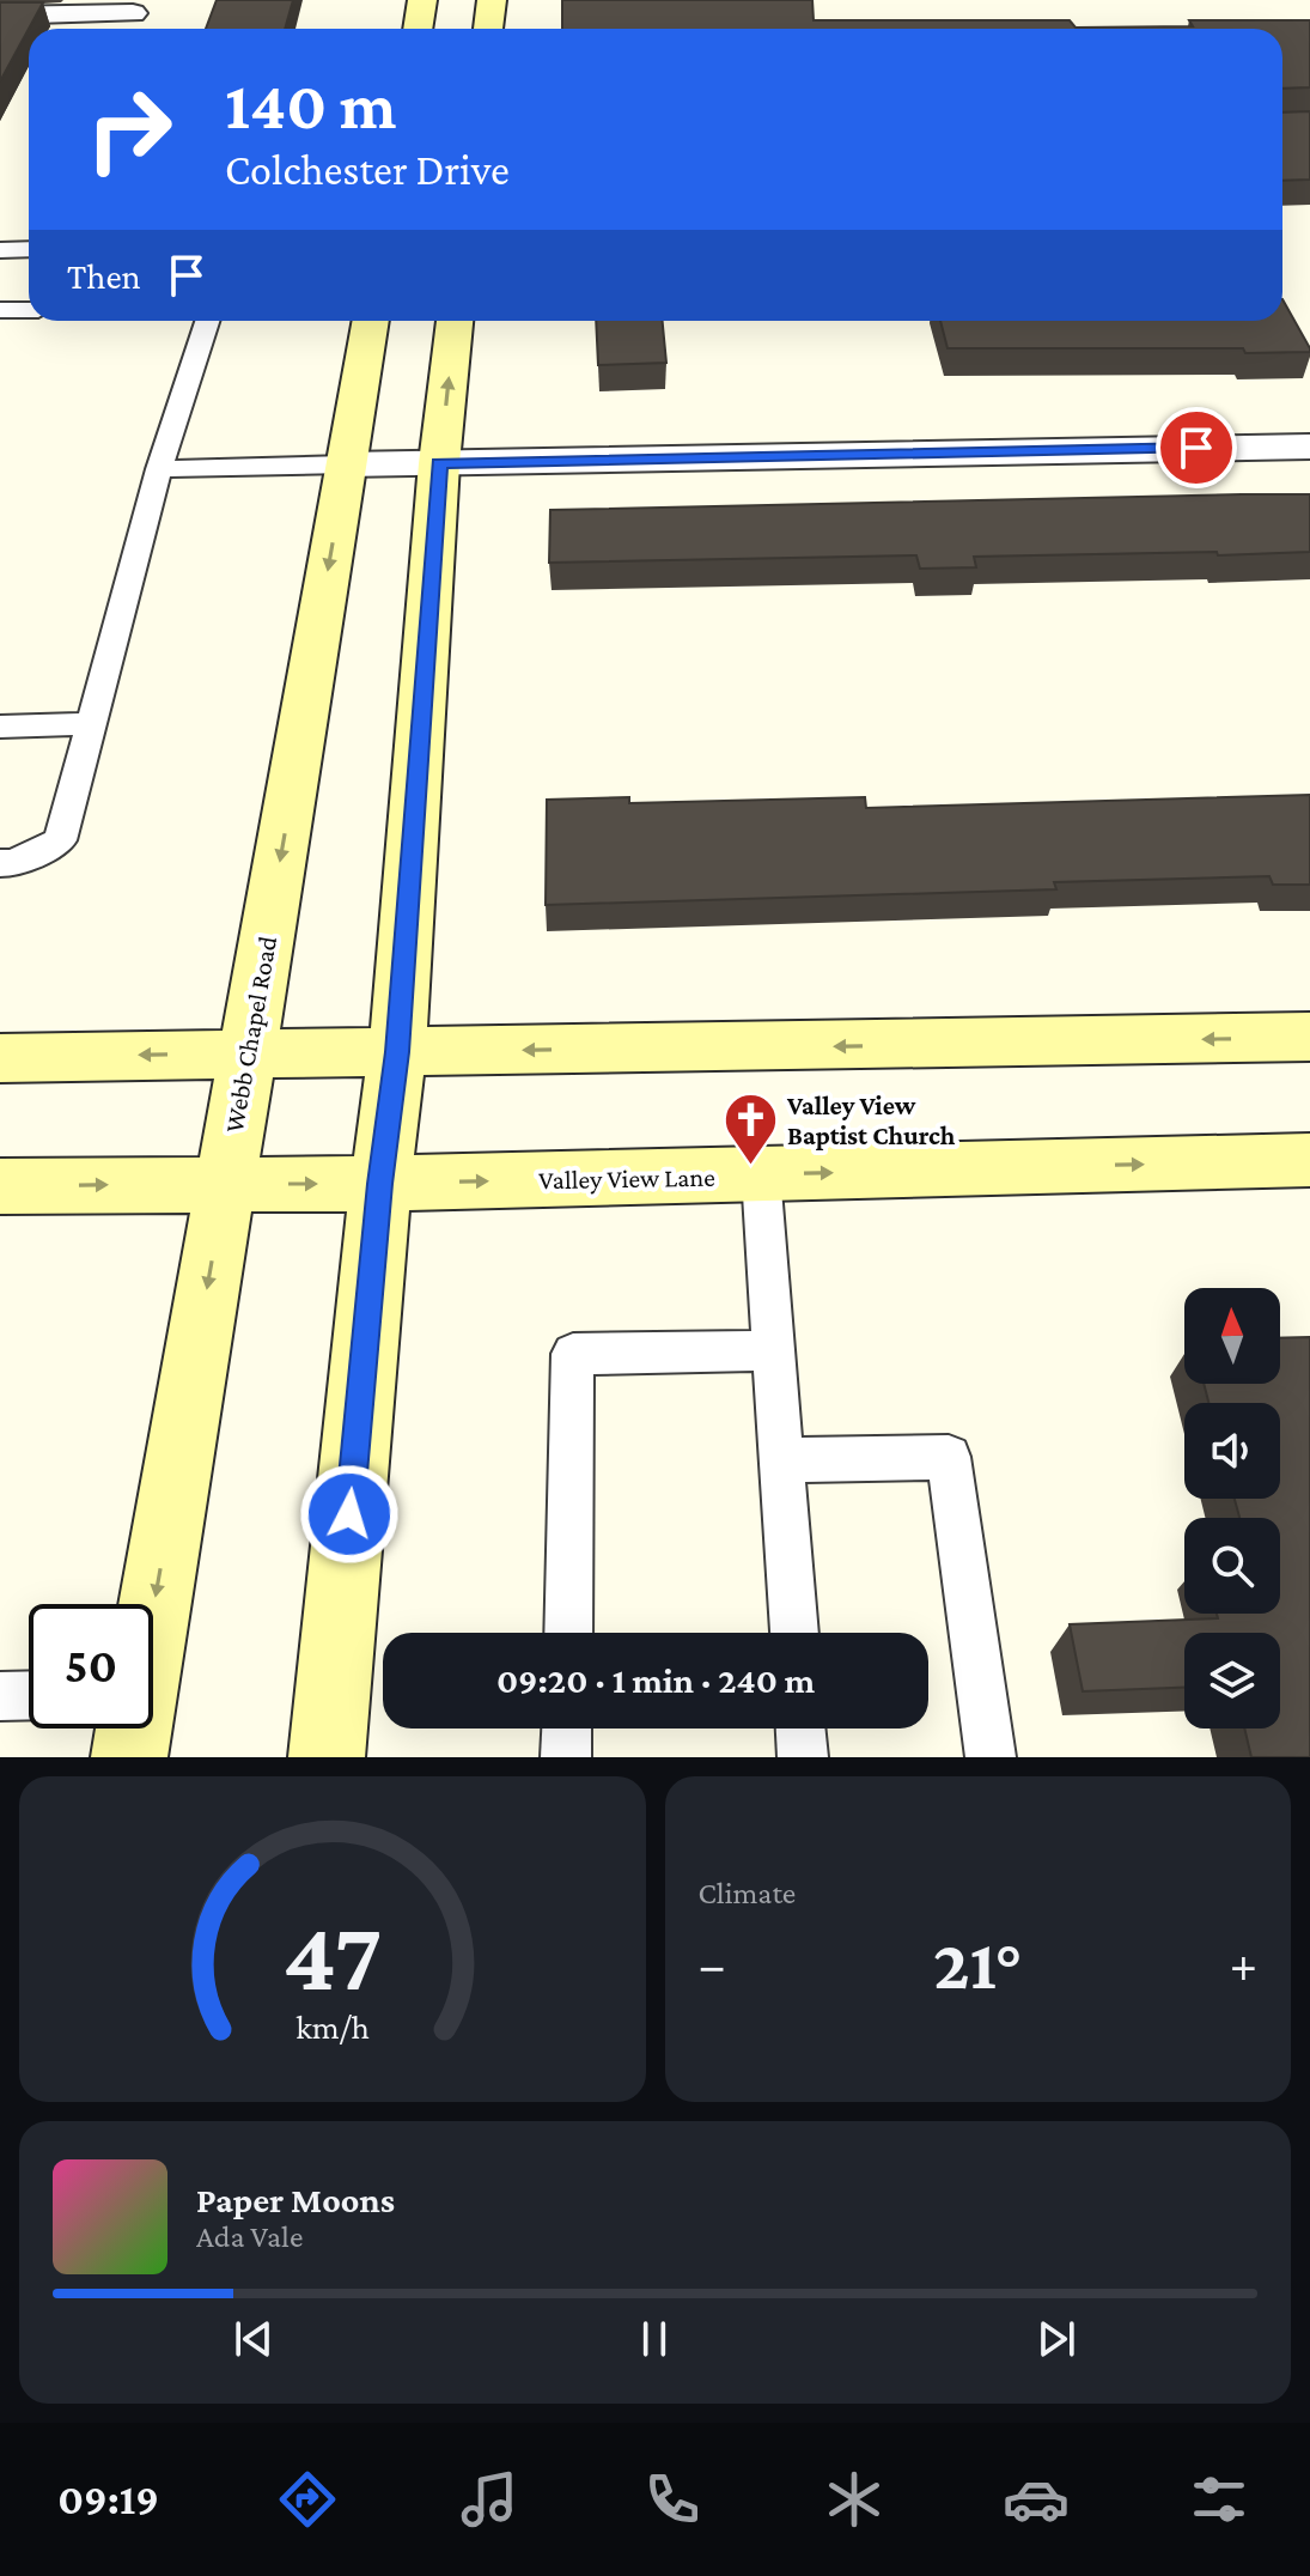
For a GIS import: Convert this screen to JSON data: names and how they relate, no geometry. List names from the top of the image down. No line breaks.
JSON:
{"streets":{"main road":["Webb Chapel Road","Valley View Lane"]},"crossings":[["Webb Chapel Road","Valley View Lane"]],"places":{"church":["Valley View Baptist Church"]},"north":"top","page":{"turn":["140 m","Colchester Drive"],"then":"Then","limit":"50","trip":"09:20 · 1 min · 240 m","tile":"Climate","heat":["−","21°","+"],"song":["Paper Moons","Ada Vale"],"tabs":"09:19","gauge":["47","km/h"]}}
